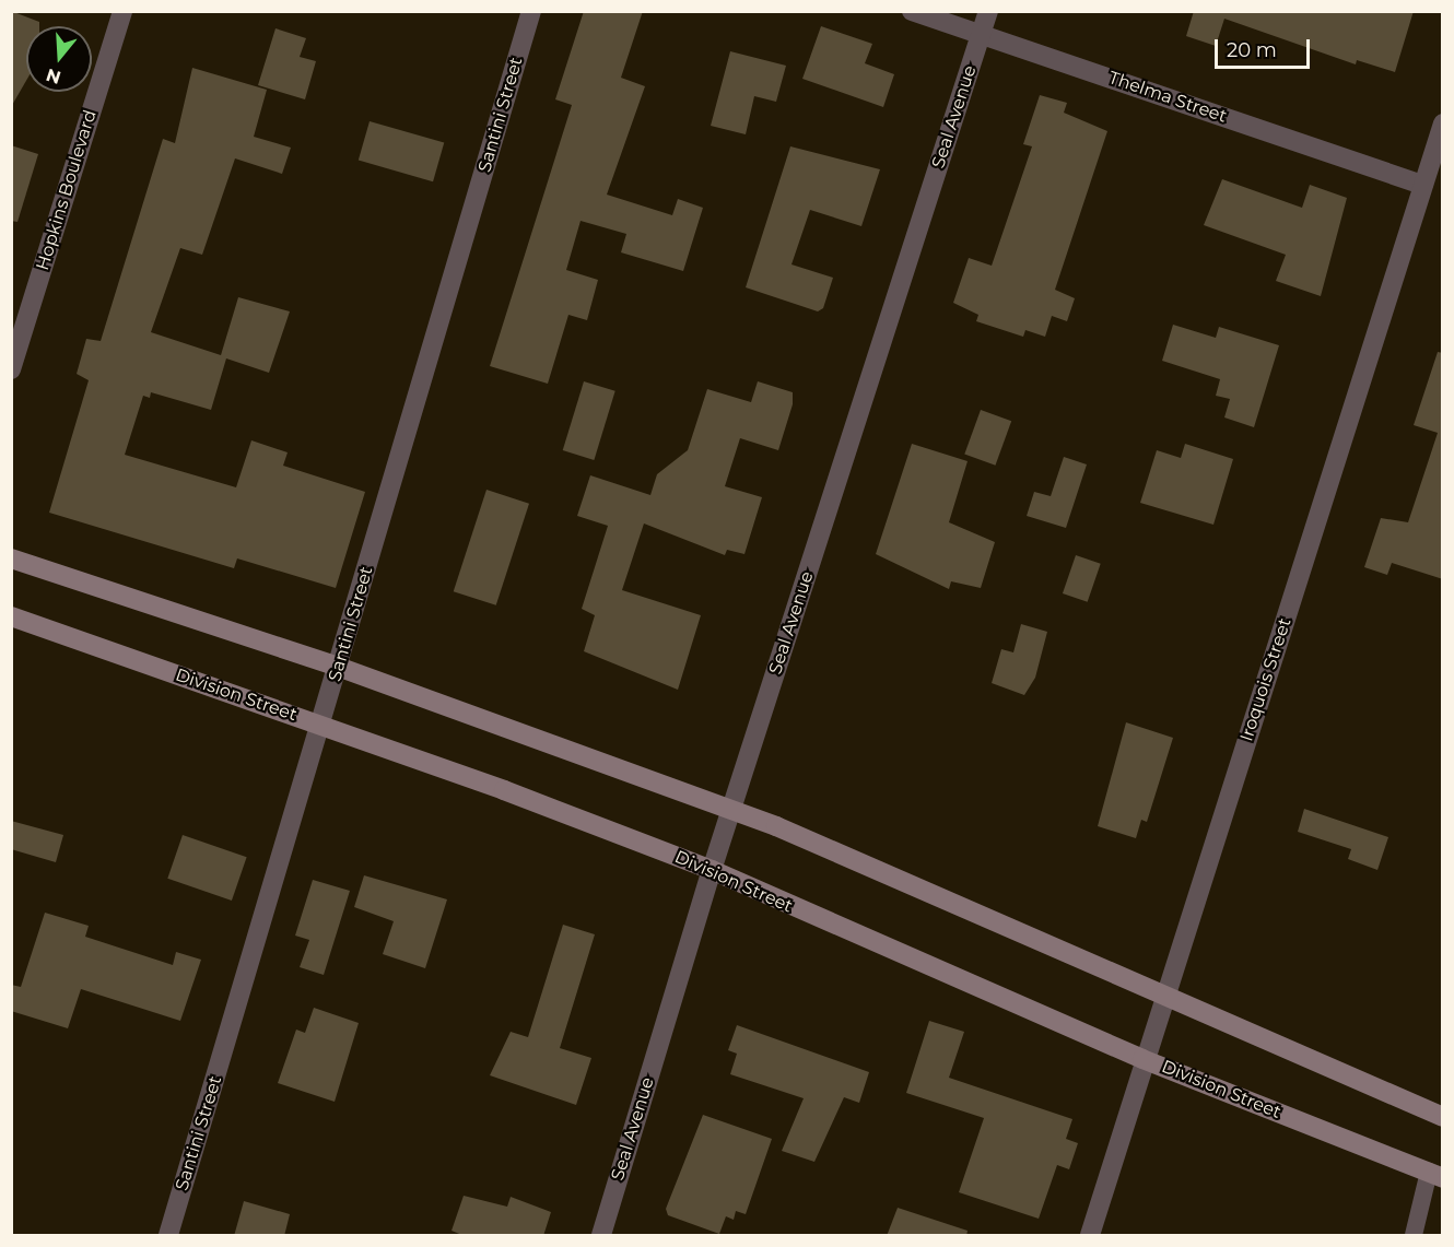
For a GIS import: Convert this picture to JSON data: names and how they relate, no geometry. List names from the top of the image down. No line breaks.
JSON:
{"streets":{"main road":["Division Street"],"street":["Thelma Street","Santini Street","Seal Avenue","Hopkins Boulevard","Iroquois Street"]},"crossings":[["Thelma Street","Seal Avenue"],["Thelma Street","Iroquois Street"],["Santini Street","Division Street"],["Seal Avenue","Division Street"],["Iroquois Street","Division Street"]],"scale_bar":"20 m","north":"bottom"}
